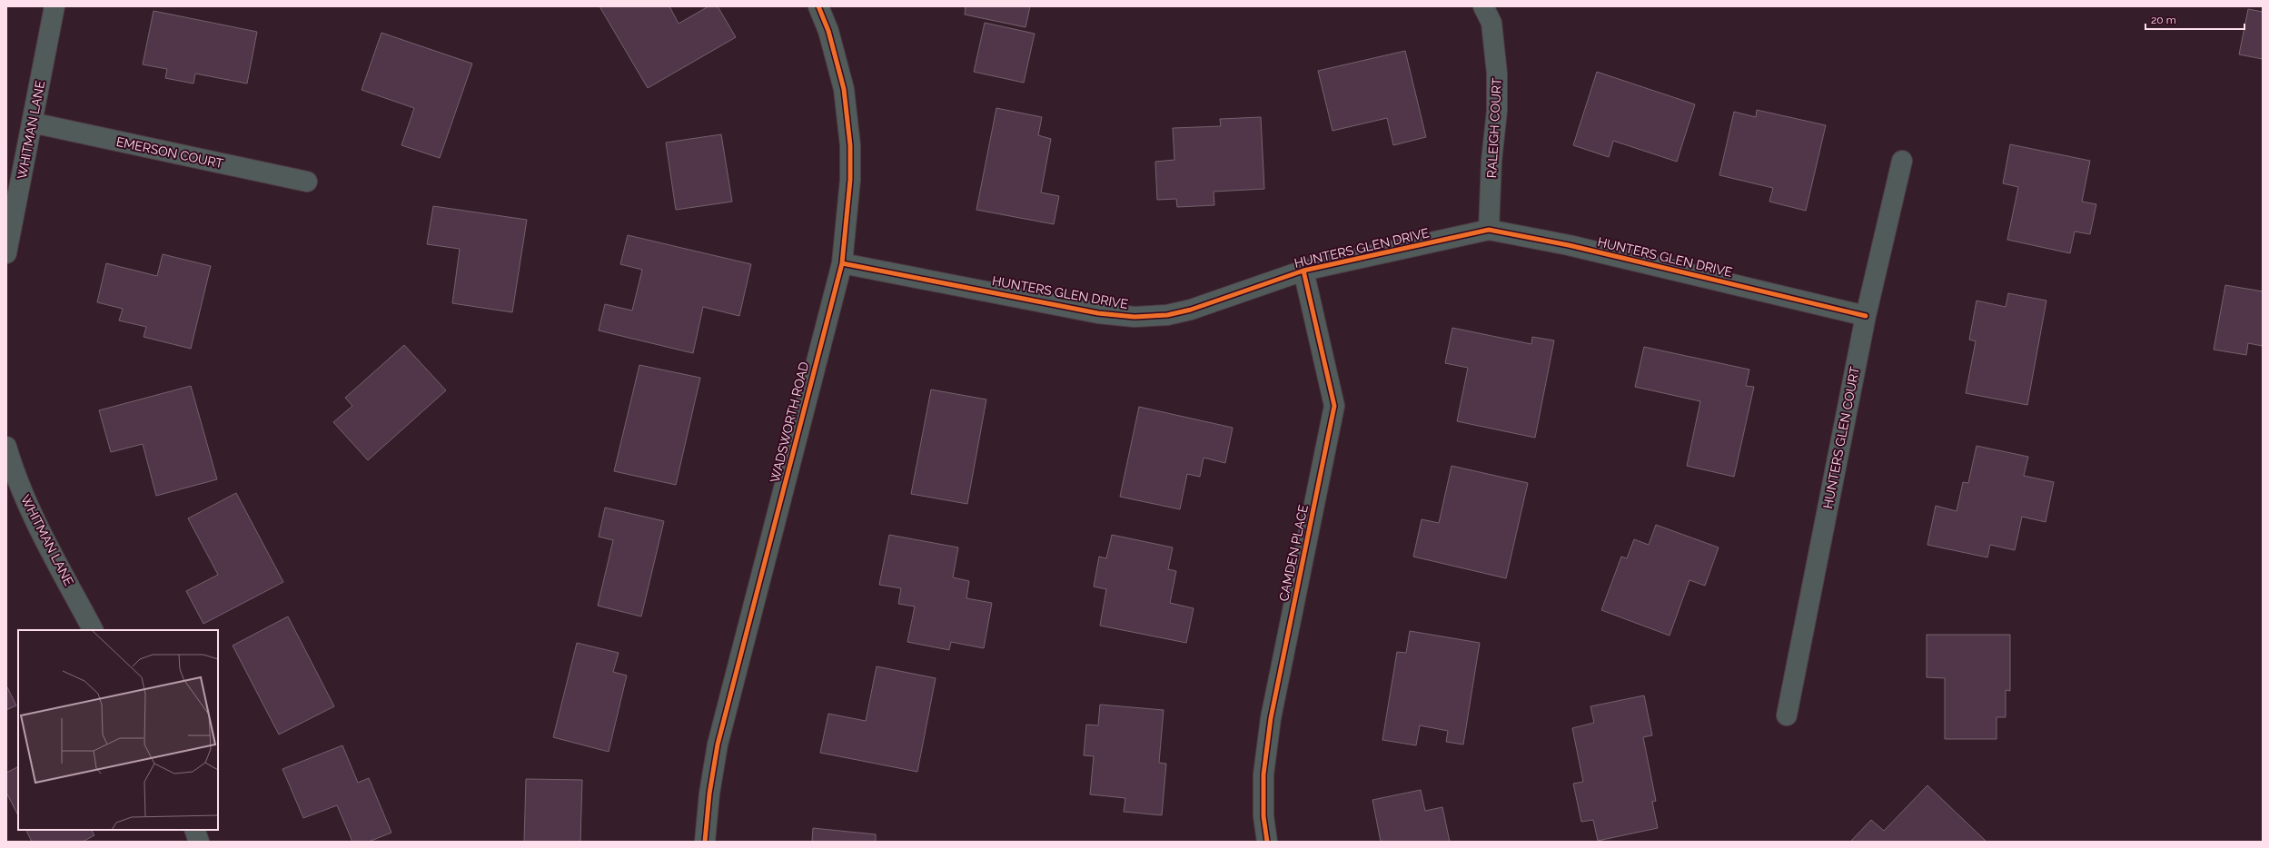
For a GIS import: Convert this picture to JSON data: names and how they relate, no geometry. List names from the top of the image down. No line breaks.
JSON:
{"streets":{"street":["RALEIGH COURT","WHITMAN LANE","EMERSON COURT","HUNTERS GLEN DRIVE","WADSWORTH ROAD","HUNTERS GLEN COURT","CAMDEN PLACE"]},"crossings":[["RALEIGH COURT","HUNTERS GLEN DRIVE"],["WHITMAN LANE","EMERSON COURT"],["HUNTERS GLEN DRIVE","WADSWORTH ROAD"],["HUNTERS GLEN DRIVE","HUNTERS GLEN COURT"],["HUNTERS GLEN DRIVE","CAMDEN PLACE"]],"scale_bar":"20 m"}
